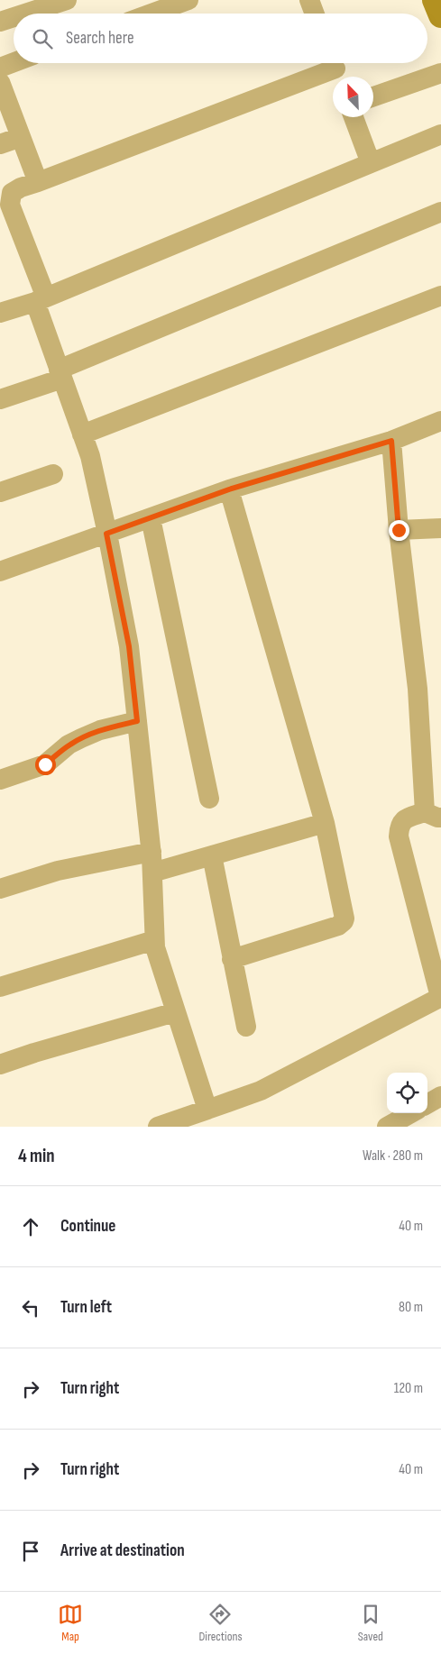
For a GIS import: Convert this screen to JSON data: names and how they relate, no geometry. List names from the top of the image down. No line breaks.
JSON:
{"north":"top left","page":{"search":"Search here","heading":["4 min","Walk · 280 m"],"list":[["Continue","40 m"],["Turn left","80 m"],["Turn right","120 m"],["Turn right","40 m"],"Arrive at destination"],"nav":["Map","Directions","Saved"]}}
